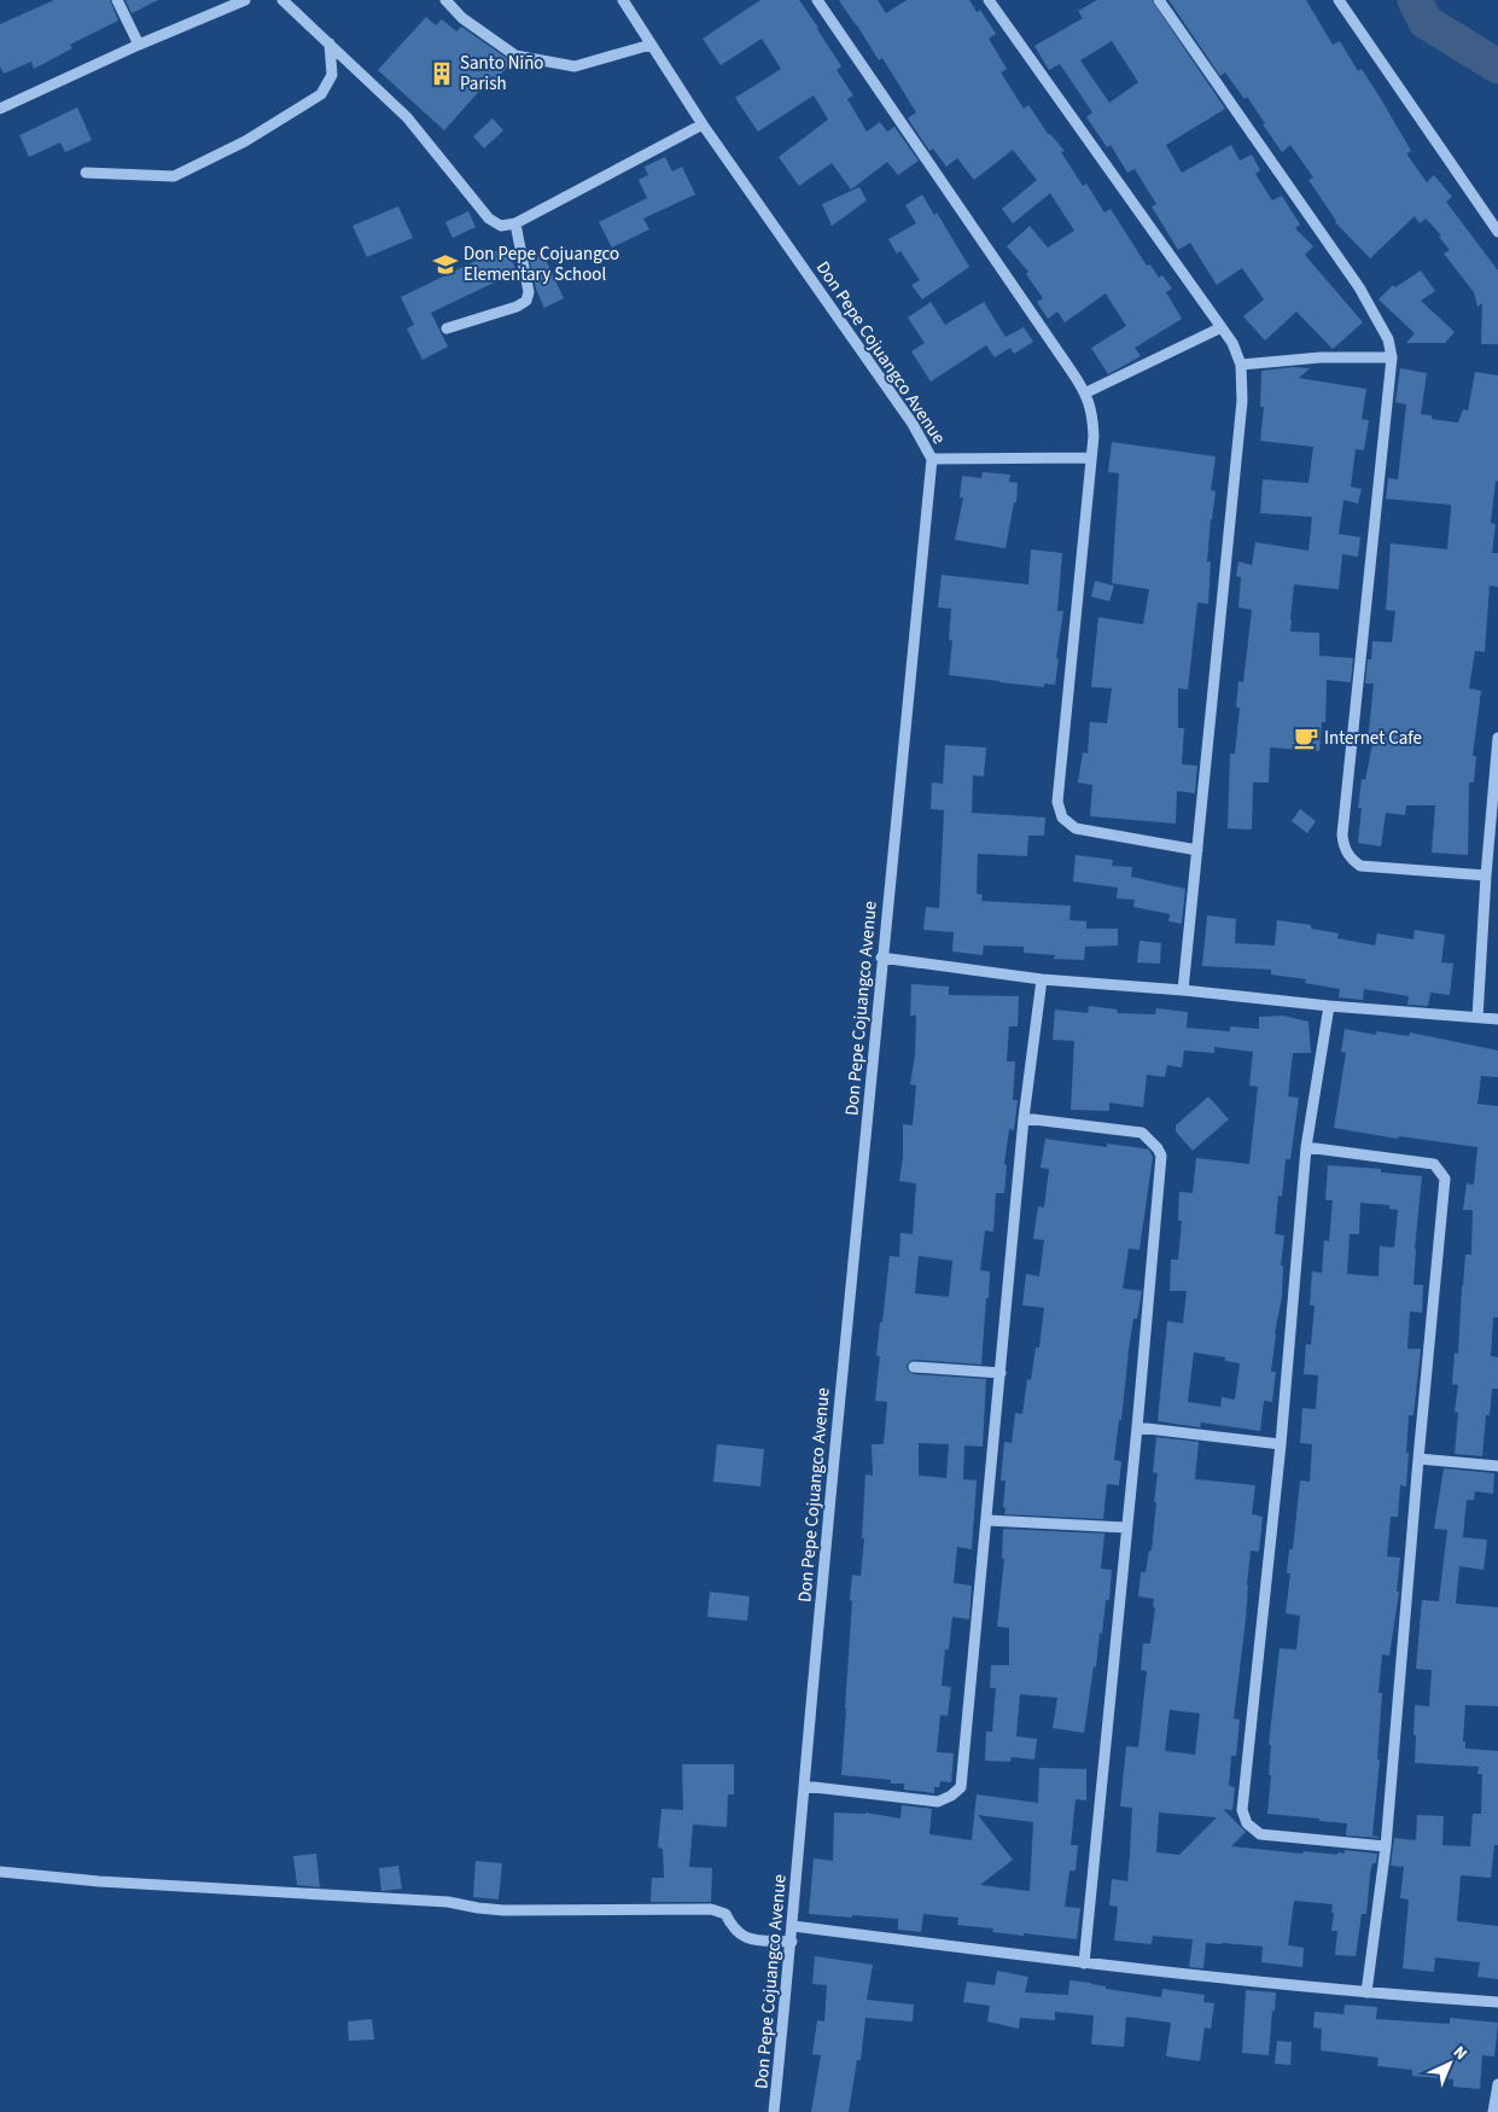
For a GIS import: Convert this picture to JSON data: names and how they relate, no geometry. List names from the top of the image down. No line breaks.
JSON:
{"streets":{"street":["Don Pepe Cojuangco Avenue"]},"places":{"building":["Santo Niño Parish"],"school or university":["Don Pepe Cojuangco Elementary School"],"cafe":["Internet Cafe"]},"north":"top right"}
